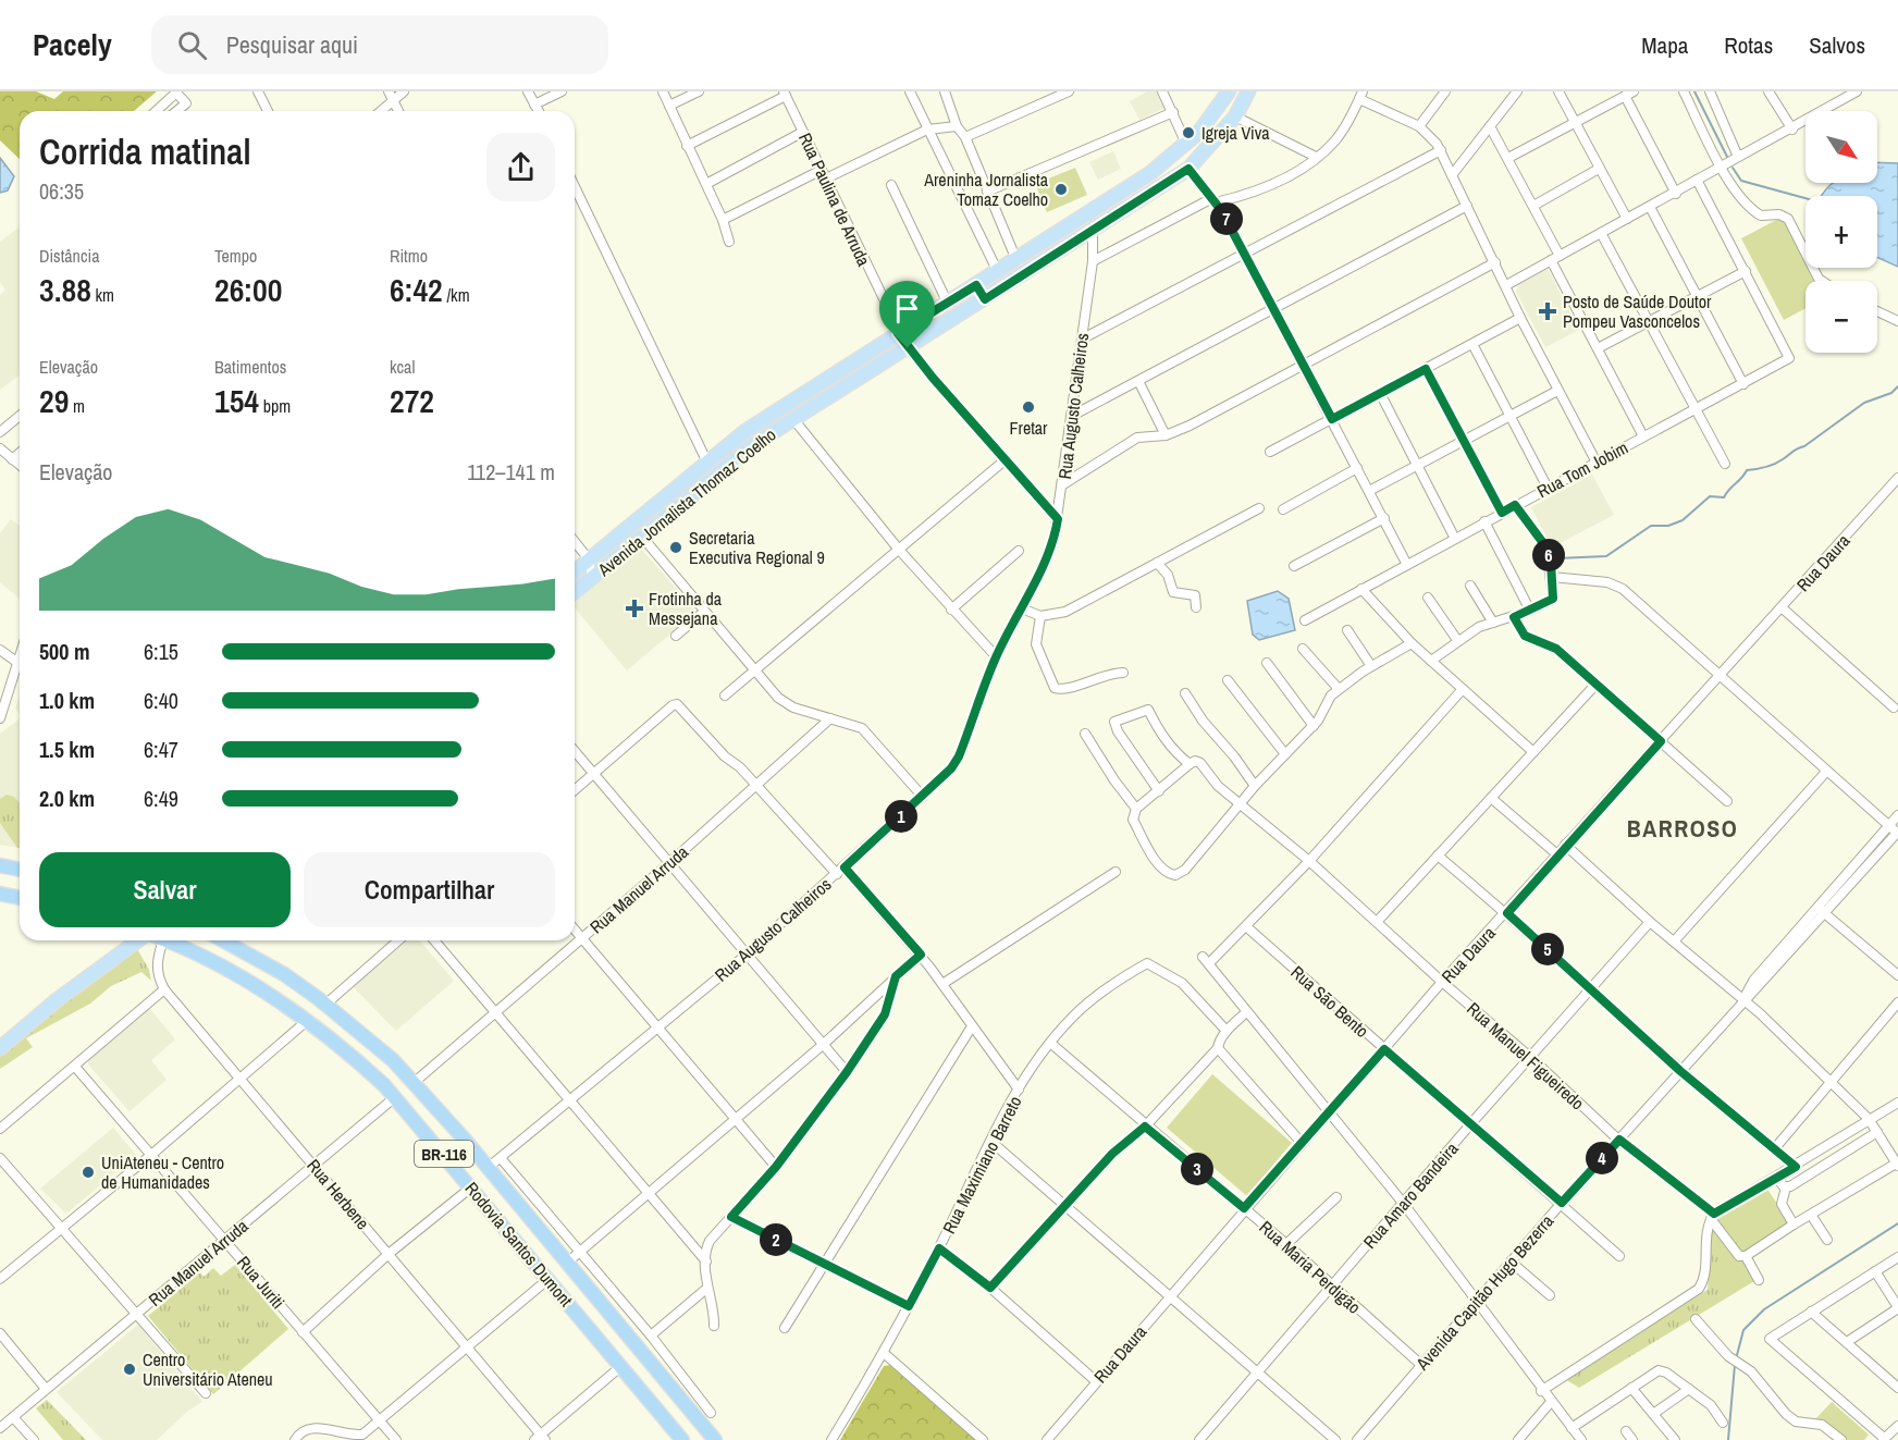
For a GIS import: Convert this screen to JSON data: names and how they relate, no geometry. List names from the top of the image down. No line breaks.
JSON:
{"streets":{"highway":["BR-116","Rodovia Santos Dumont"],"main road":["Avenida Jornalista Thomaz Coelho"],"street":["Rua Paulina de Arruda","Rua Augusto Calheiros","Rua Tom Jobim","Rua Daura","Rua Manuel Arruda","Rua São Bento","Rua Manuel Figueiredo","Rua Maximiano Barreto","Rua Herbene","Rua Amaro Bandeira","Rua Maria Perdigão","Rua Juriti","Avenida Capitão Hugo Bezerra"]},"crossings":[["Rua Paulina de Arruda","Rua Augusto Calheiros"],["Rua Paulina de Arruda","Avenida Jornalista Thomaz Coelho"],["Rua Augusto Calheiros","Avenida Jornalista Thomaz Coelho"],["Rua Augusto Calheiros","Rodovia Santos Dumont"],["Rua Daura","Rua São Bento"],["Rua Daura","Rua Manuel Figueiredo"],["Rua Daura","Rua Maria Perdigão"],["Rua Manuel Arruda","Rua Herbene"],["Rua Manuel Arruda","Rodovia Santos Dumont"],["Rua Manuel Arruda","Rua Juriti"],["Rua São Bento","Rua Amaro Bandeira"],["Rua São Bento","Avenida Capitão Hugo Bezerra"],["Rua Manuel Figueiredo","Rua Amaro Bandeira"],["Rua Manuel Figueiredo","Avenida Capitão Hugo Bezerra"],["Rua Maximiano Barreto","Rua Maria Perdigão"],["Rua Amaro Bandeira","Rua Maria Perdigão"],["Rua Maria Perdigão","Avenida Capitão Hugo Bezerra"]],"districts":["BARROSO"],"places":{"other":["Igreja Viva","Areninha Jornalista Tomaz Coelho","Fretar","Secretaria Executiva Regional 9","UniAteneu - Centro de Humanidades","Centro Universitário Ateneu"],"health":["Posto de Saúde Doutor Pompeu Vasconcelos","Frotinha da Messejana"]},"north":"bottom right","page":{"header":"Pacely","search":"Pesquisar aqui","nav":["Mapa","Rotas","Salvos"],"map_buttons":["+","−"],"heading":["Corrida matinal","06:35"],"pins":["7","6","1","5","4","3","2"],"stats":[["Distância","3.88 km"],["Tempo","26:00"],["Ritmo","6:42 /km"],["Elevação","29 m"],["Batimentos","154 bpm"],["kcal","272"]],"chart":["Elevação","112–141 m"],"list":[{"name":"500 m","note":"6:15"},{"name":"1.0 km","note":"6:40"},{"name":"1.5 km","note":"6:47"},{"name":"2.0 km","note":"6:49"}],"buttons":["Salvar","Compartilhar"]}}
